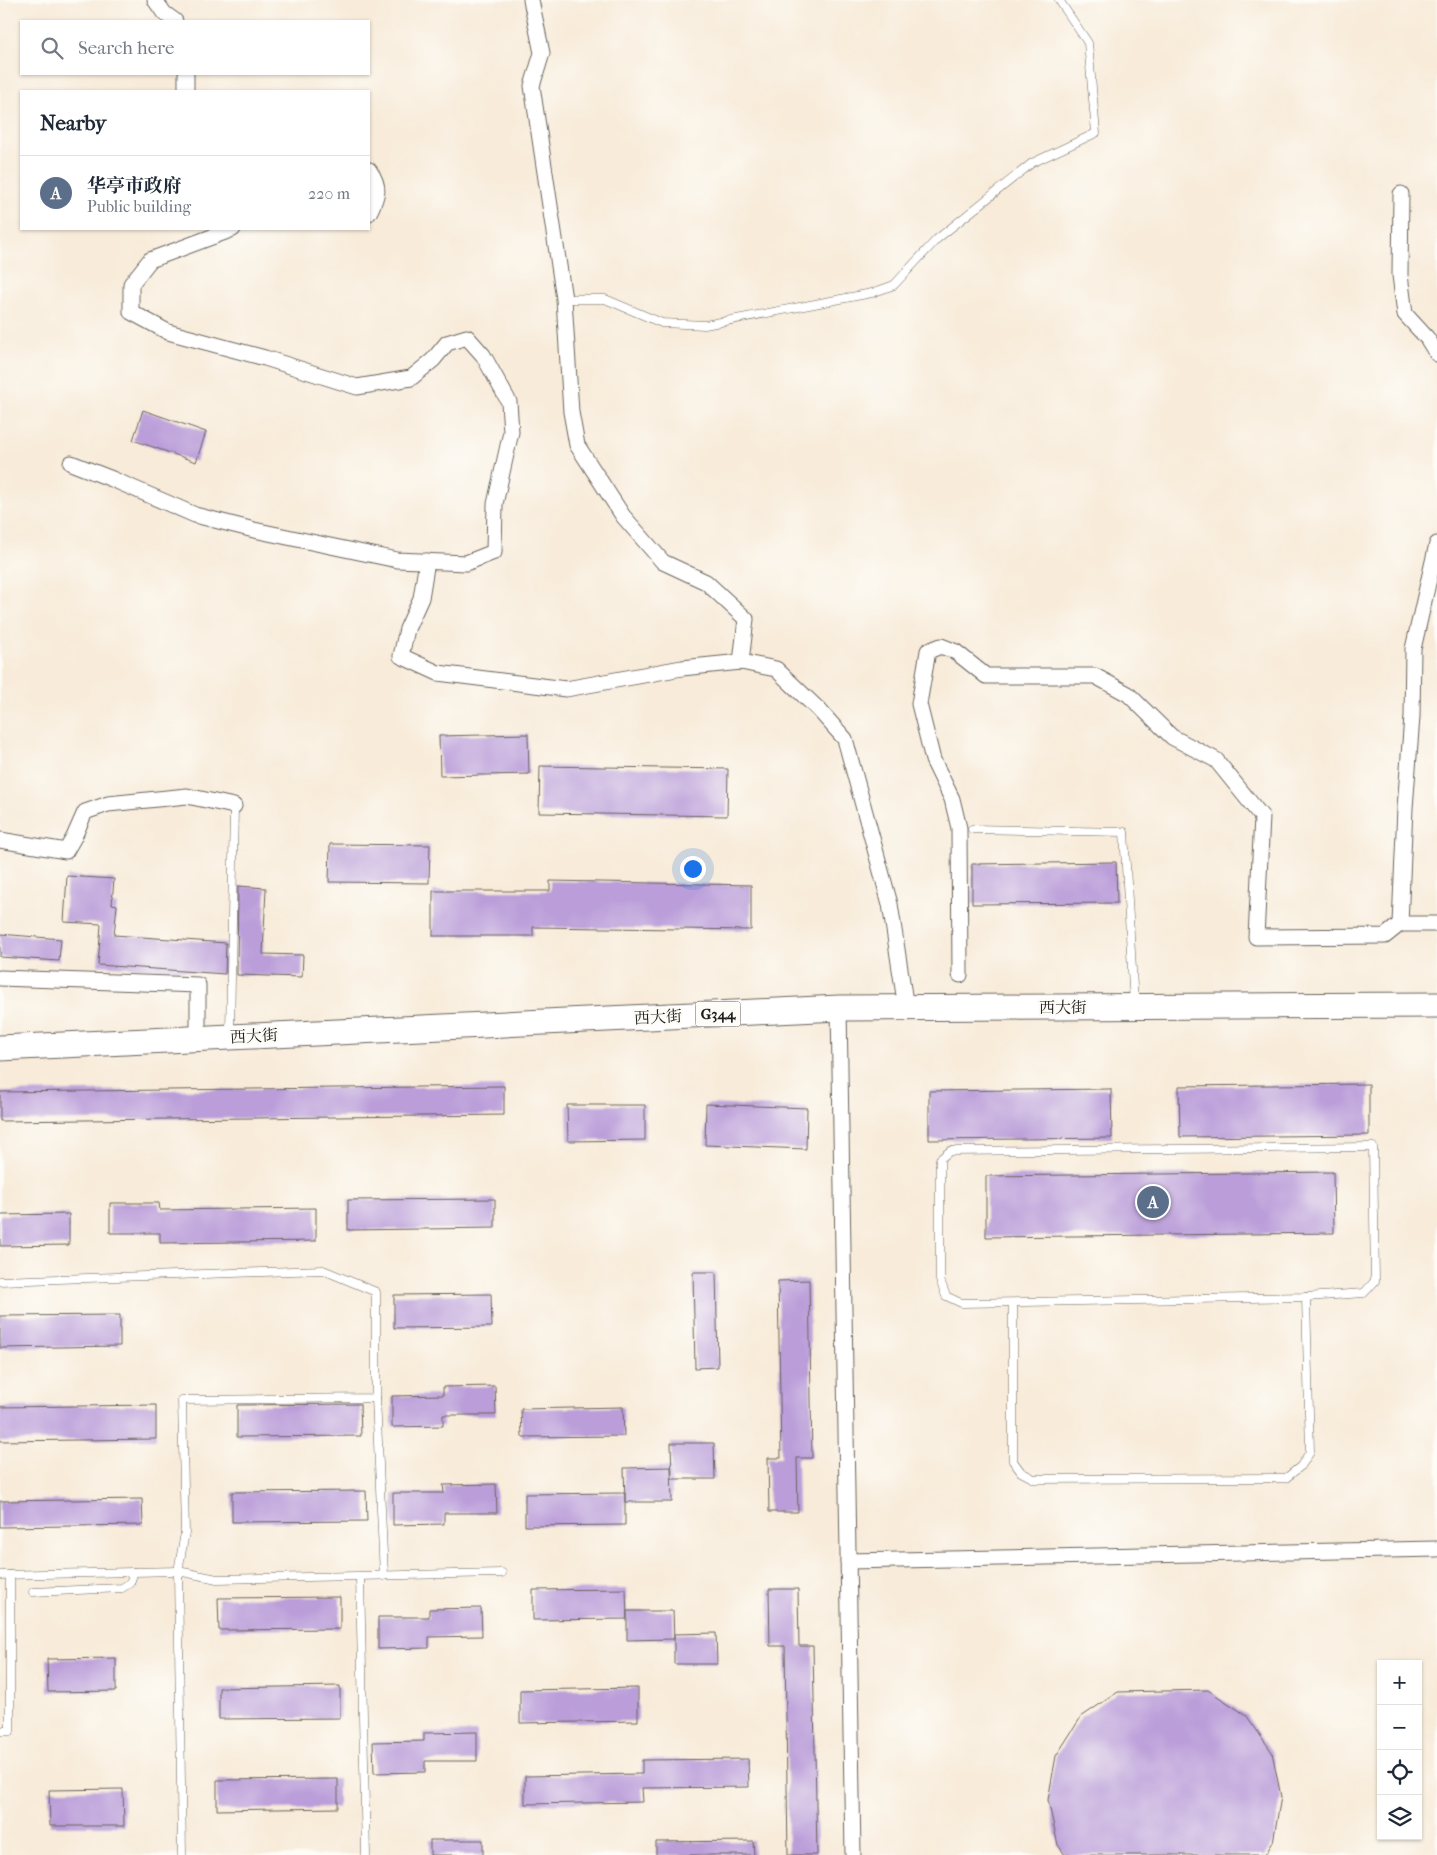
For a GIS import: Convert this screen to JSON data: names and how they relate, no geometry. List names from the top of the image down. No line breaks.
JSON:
{"streets":{"highway":["西大街","G344"]},"page":{"search":"Search here","heading":"Nearby","list":[{"mark":"A","name":"华亭市政府","note":"Public building","value":"220 m"}],"pins":"A","map_buttons":["+","−"]}}
